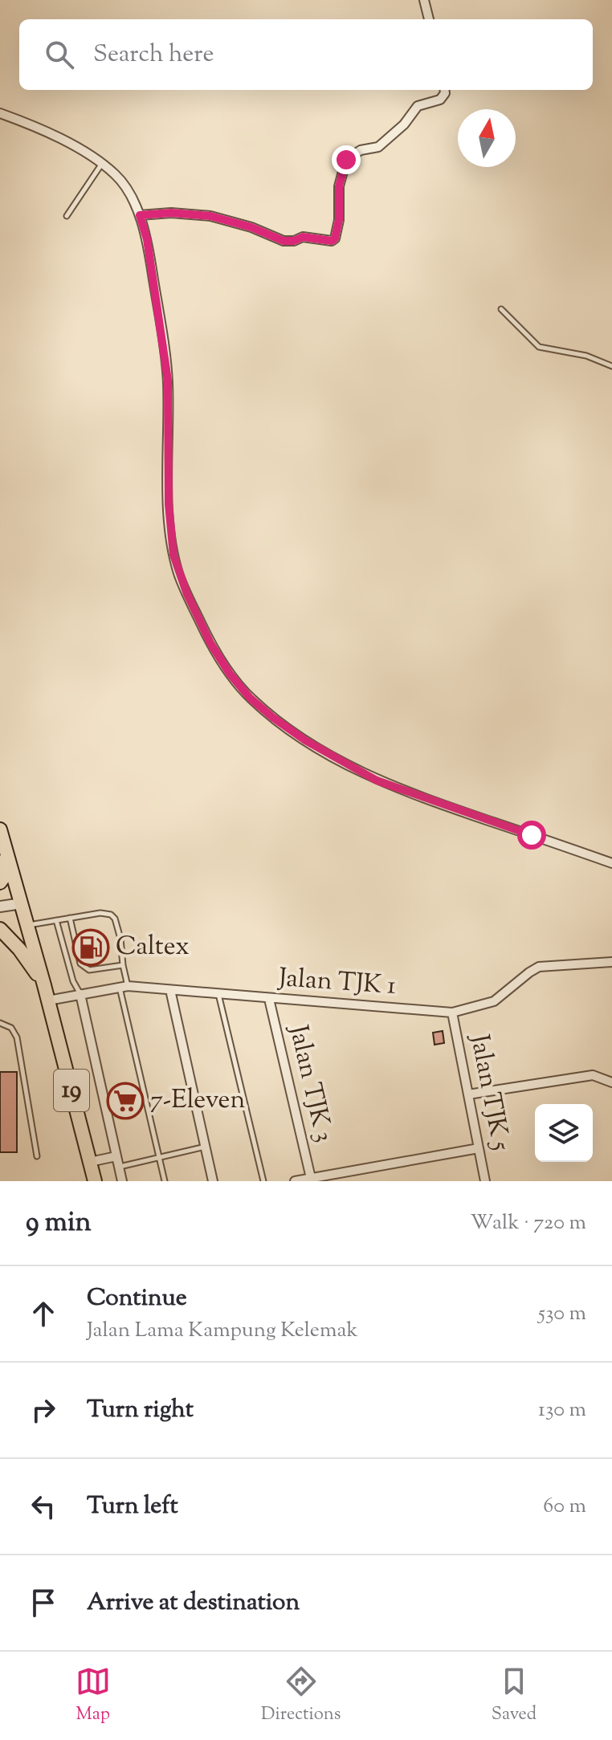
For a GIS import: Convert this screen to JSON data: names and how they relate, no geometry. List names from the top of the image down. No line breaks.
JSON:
{"streets":{"main road":["19"],"street":["Jalan TJK 1","Jalan TJK 3","Jalan TJK 5"]},"crossings":[["Jalan TJK 1","Jalan TJK 3"],["Jalan TJK 1","19"],["Jalan TJK 1","Jalan TJK 5"]],"places":{"fuel station":["Caltex"],"supermarket":["7-Eleven"]},"north":"top","page":{"search":"Search here","heading":["9 min","Walk · 720 m"],"list":[["Continue","Jalan Lama Kampung Kelemak","530 m"],["Turn right","130 m"],["Turn left","60 m"],"Arrive at destination"],"nav":["Map","Directions","Saved"]}}
